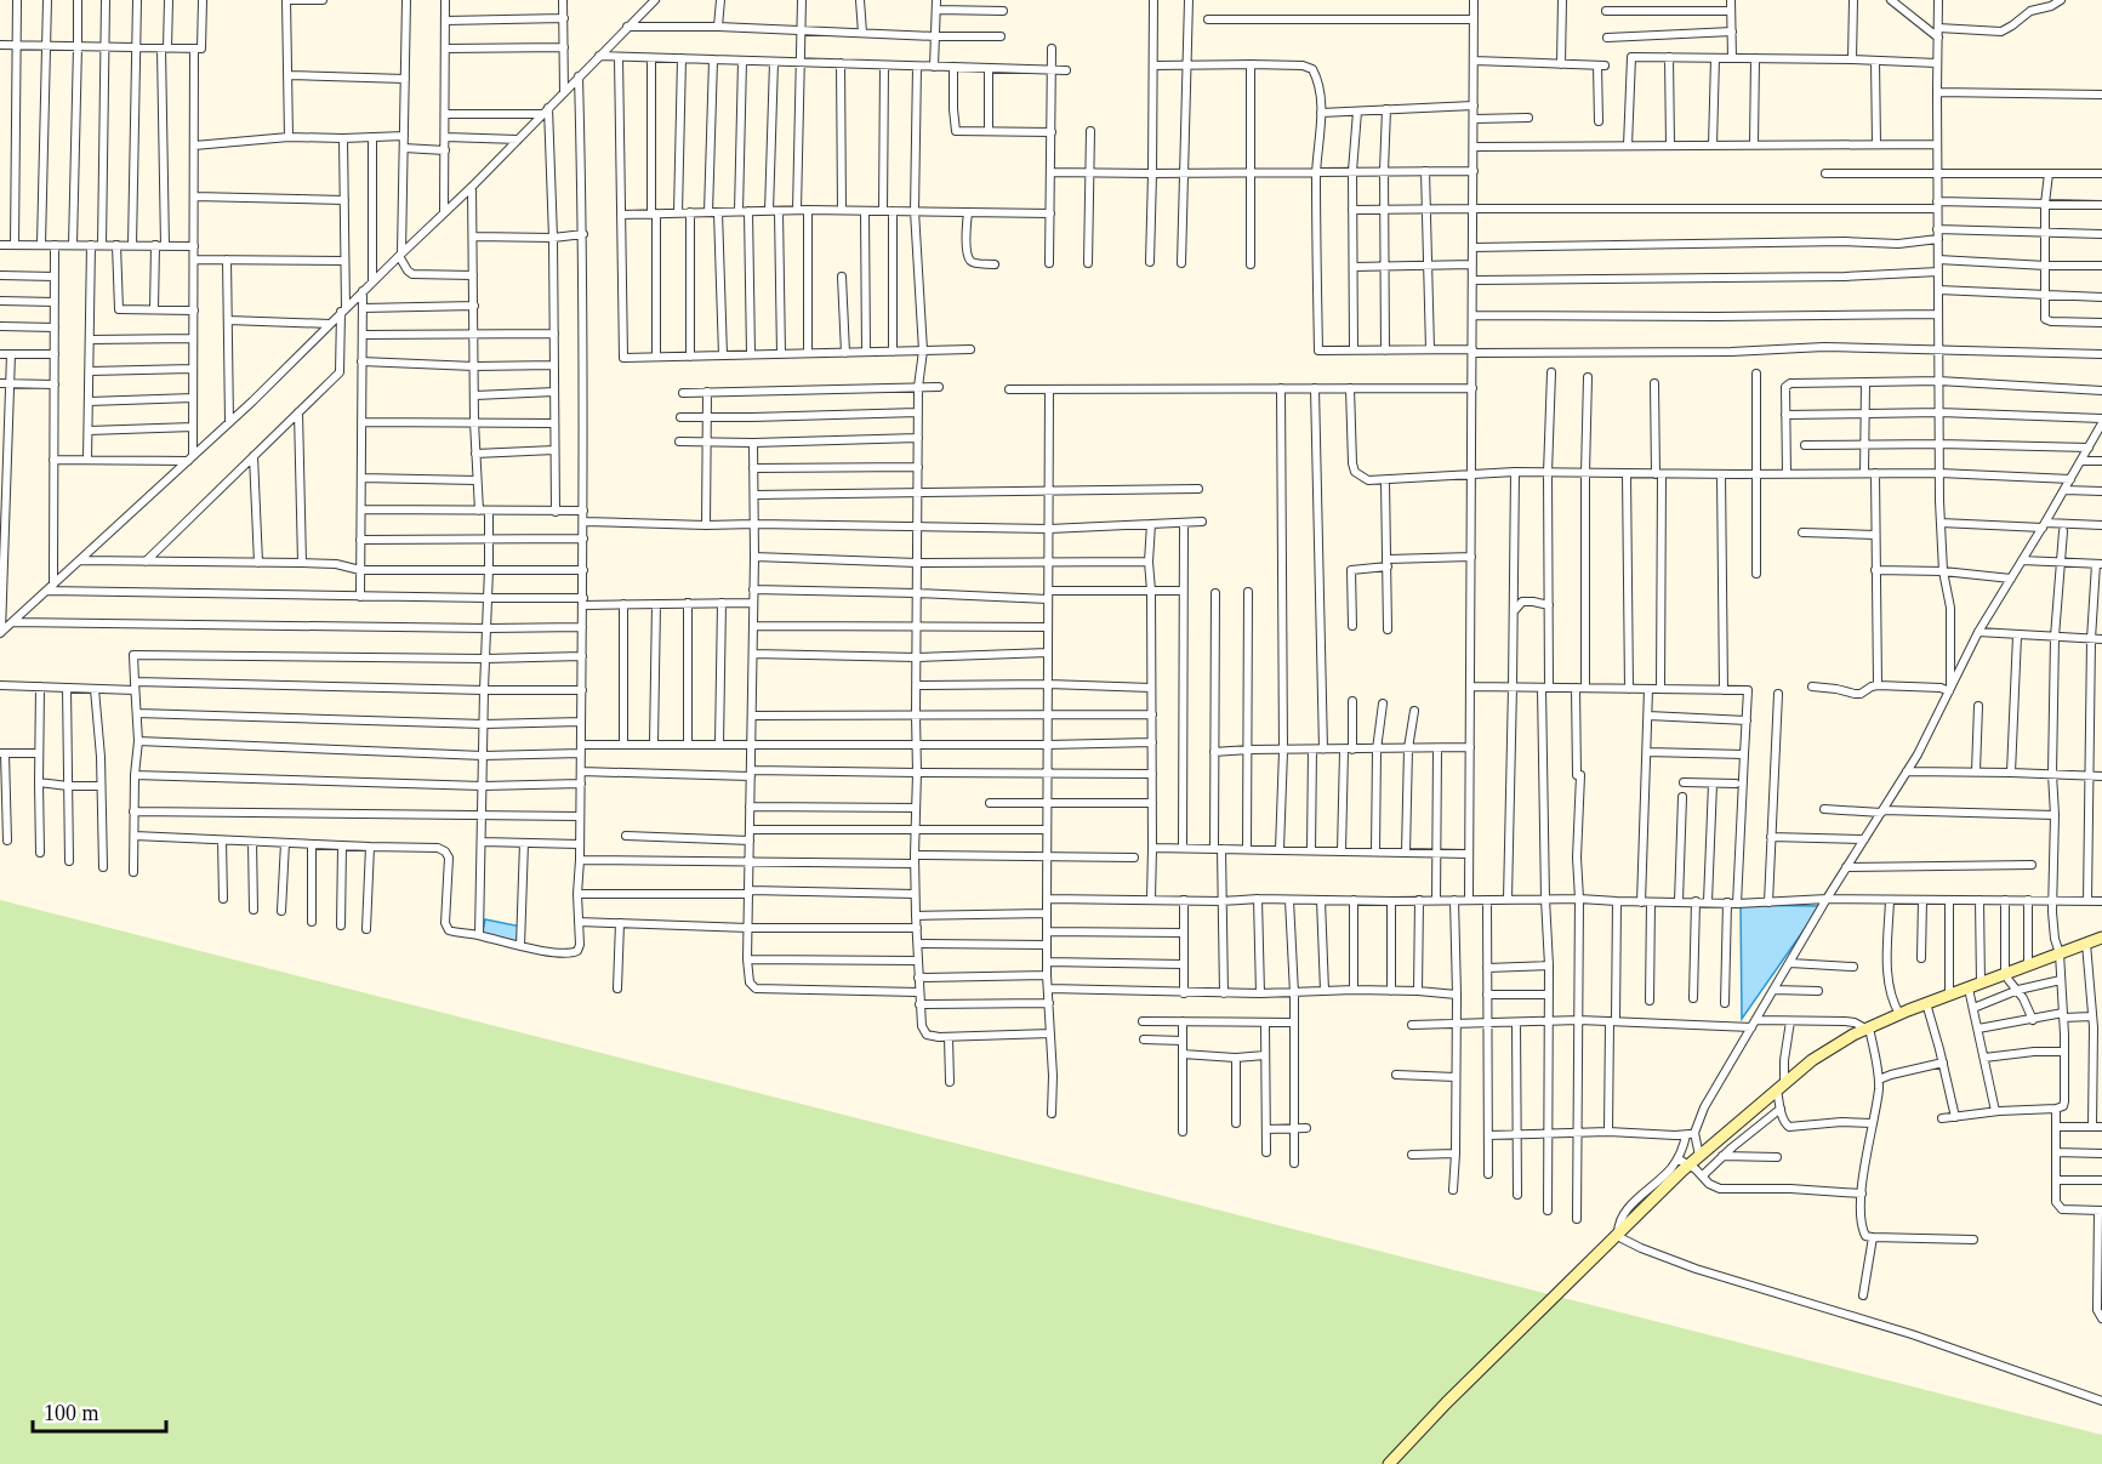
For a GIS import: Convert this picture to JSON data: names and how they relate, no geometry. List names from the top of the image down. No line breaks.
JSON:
{"scale_bar":"100 m"}
